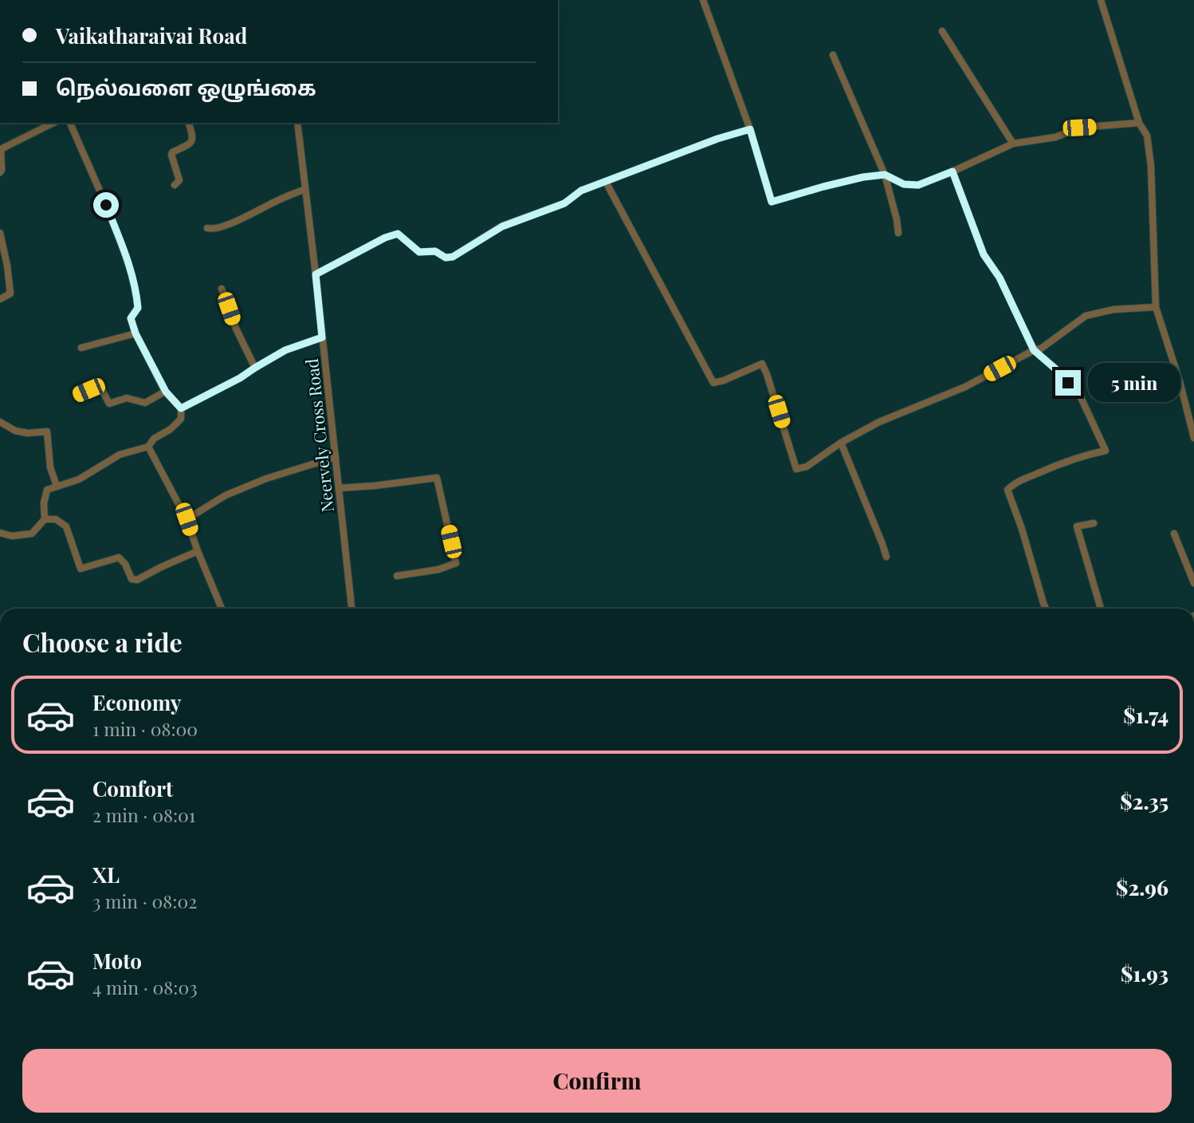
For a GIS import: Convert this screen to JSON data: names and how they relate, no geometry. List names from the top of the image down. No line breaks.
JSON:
{"streets":{"street":["Neervely Cross Road"]},"page":{"banner":["Vaikatharaivai Road","நெல்வளை ஒழுங்கை"],"bubble":"5 min","heading":"Choose a ride","list":[{"name":"Economy","note":"1 min · 08:00","value":"$1.74"},{"name":"Comfort","note":"2 min · 08:01","value":"$2.35"},{"name":"XL","note":"3 min · 08:02","value":"$2.96"},{"name":"Moto","note":"4 min · 08:03","value":"$1.93"}],"buttons":"Confirm"}}
